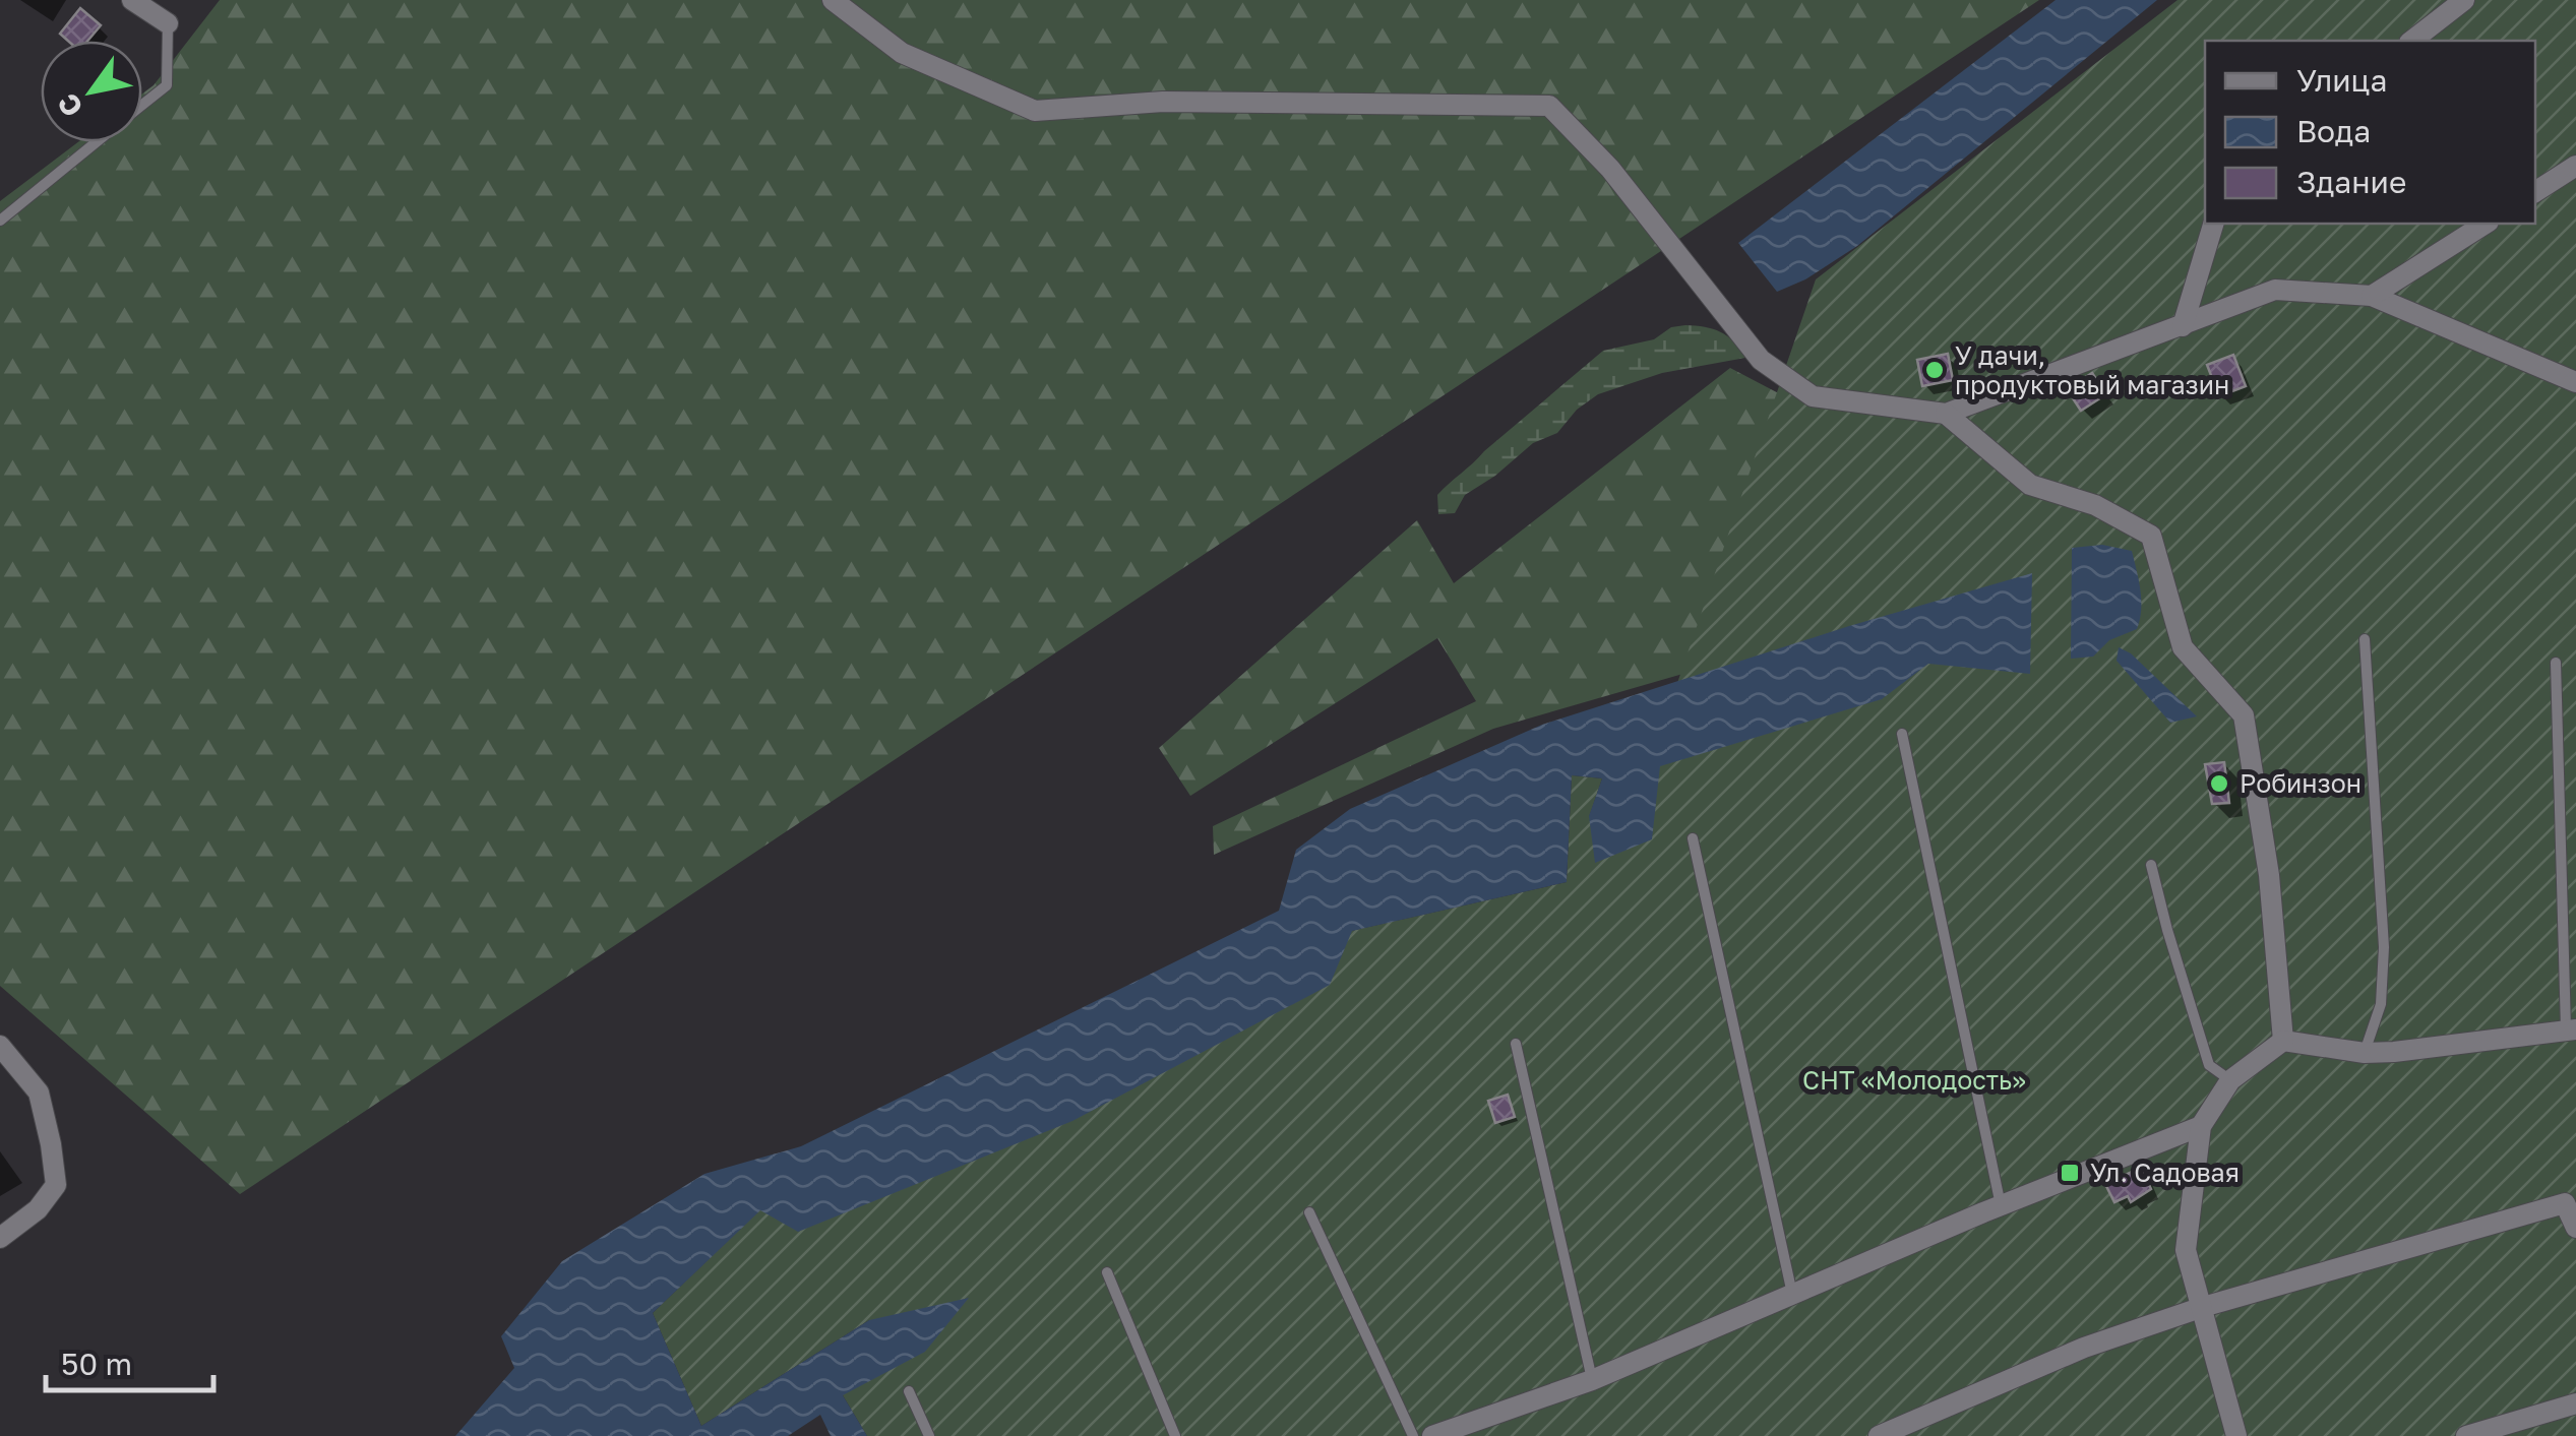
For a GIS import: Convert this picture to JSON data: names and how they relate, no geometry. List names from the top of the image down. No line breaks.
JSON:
{"parks":["СНТ «Молодость»"],"places":{"other":["У дачи, продуктовый магазин","Робинзон"],"transit":["Ул. Садовая"]},"legend":["Улица","Вода","Здание"],"scale_bar":"50 m","north":"bottom left"}
